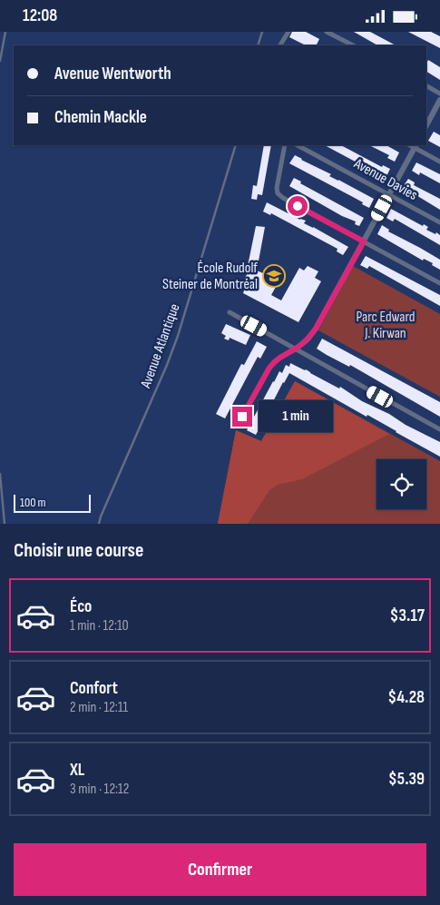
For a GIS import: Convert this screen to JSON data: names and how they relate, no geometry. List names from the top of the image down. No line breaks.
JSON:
{"streets":{"street":["Avenue Davies"],"lane":["Avenue Atlantique"]},"parks":["Parc Edward J. Kirwan"],"places":{"school or university":["École Rudolf Steiner de Montréal"]},"scale_bar":"100 m","page":{"status":"12:08","banner":["Avenue Wentworth","Chemin Mackle"],"bubble":"1 min","scale":"100 m","heading":"Choisir une course","list":[{"name":"Éco","note":"1 min · 12:10","value":"$3.17"},{"name":"Confort","note":"2 min · 12:11","value":"$4.28"},{"name":"XL","note":"3 min · 12:12","value":"$5.39"}],"buttons":"Confirmer"}}
